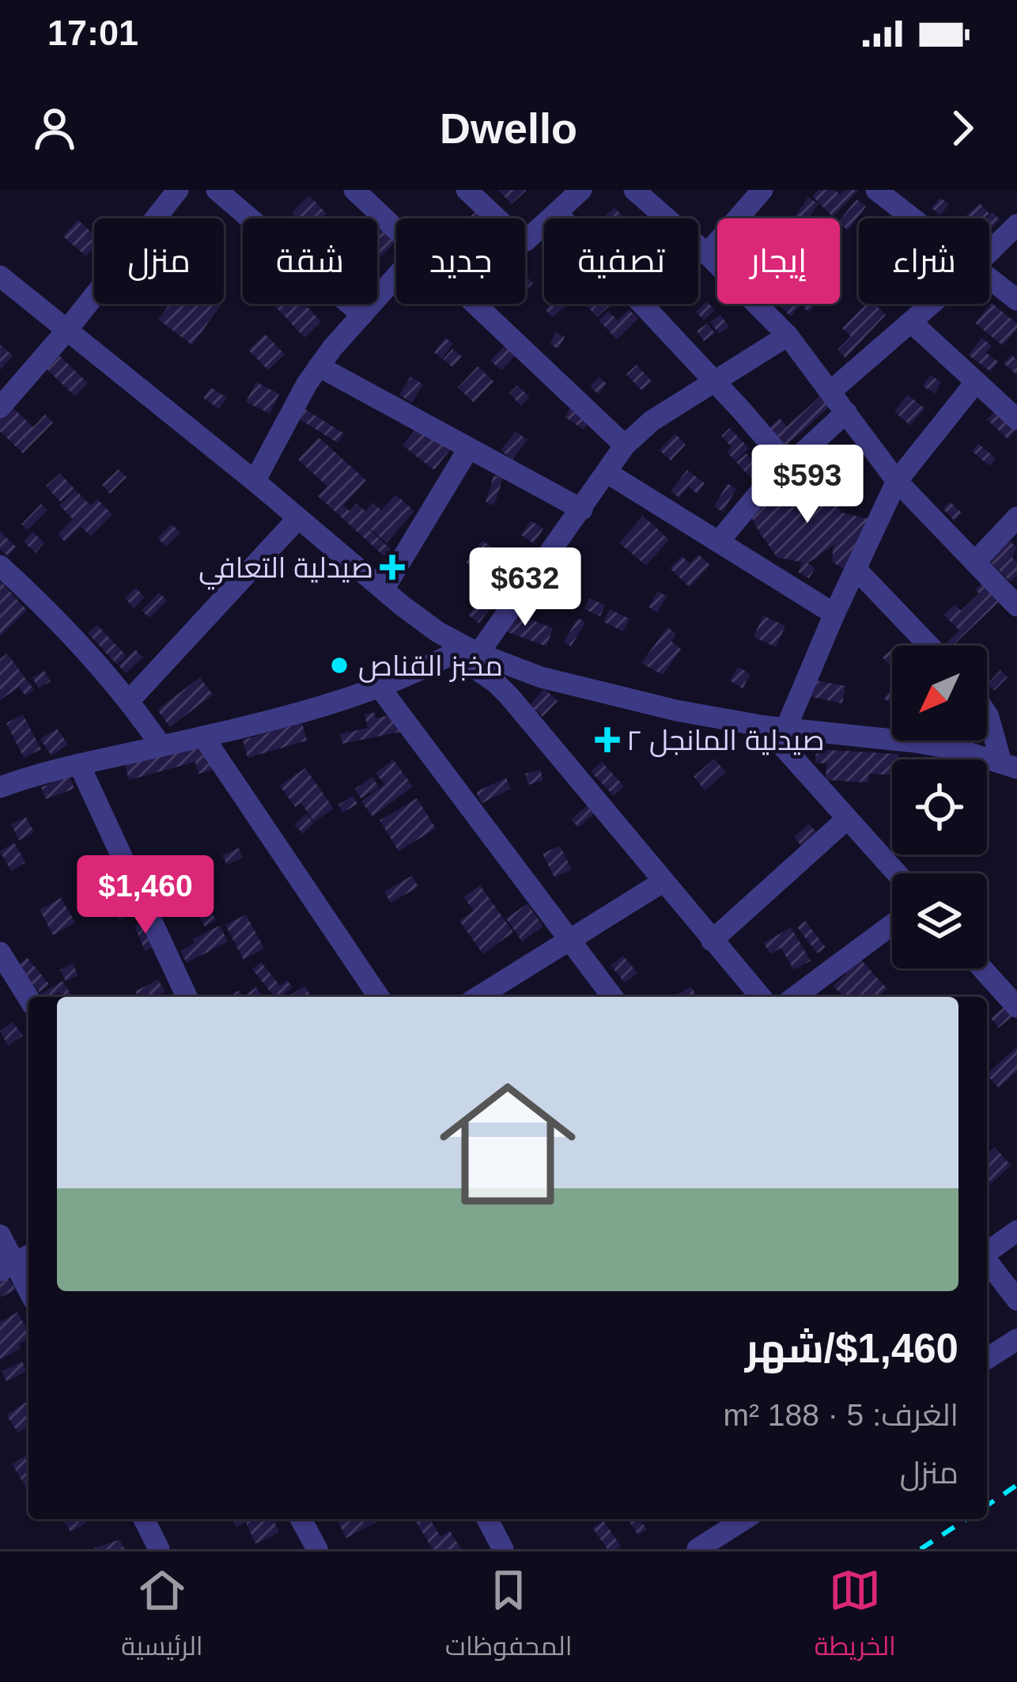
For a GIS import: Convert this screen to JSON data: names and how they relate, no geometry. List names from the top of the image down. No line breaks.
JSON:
{"places":{"health":["صيدلية التعافي","صيدلية المانجل ٢"],"other":["مخبز القناص"]},"north":"bottom left","page":{"status":"17:01","header":"Dwello","chip":["شراء","إيجار","تصفية","جديد","شقة","منزل"],"price":["$593","$632","$1,460"],"list":[{"name":"$1,460/شهر","note":"الغرف: 5 · 188 m² · منزل"}],"tabs":["الخريطة","المحفوظات","الرئيسية"]}}
